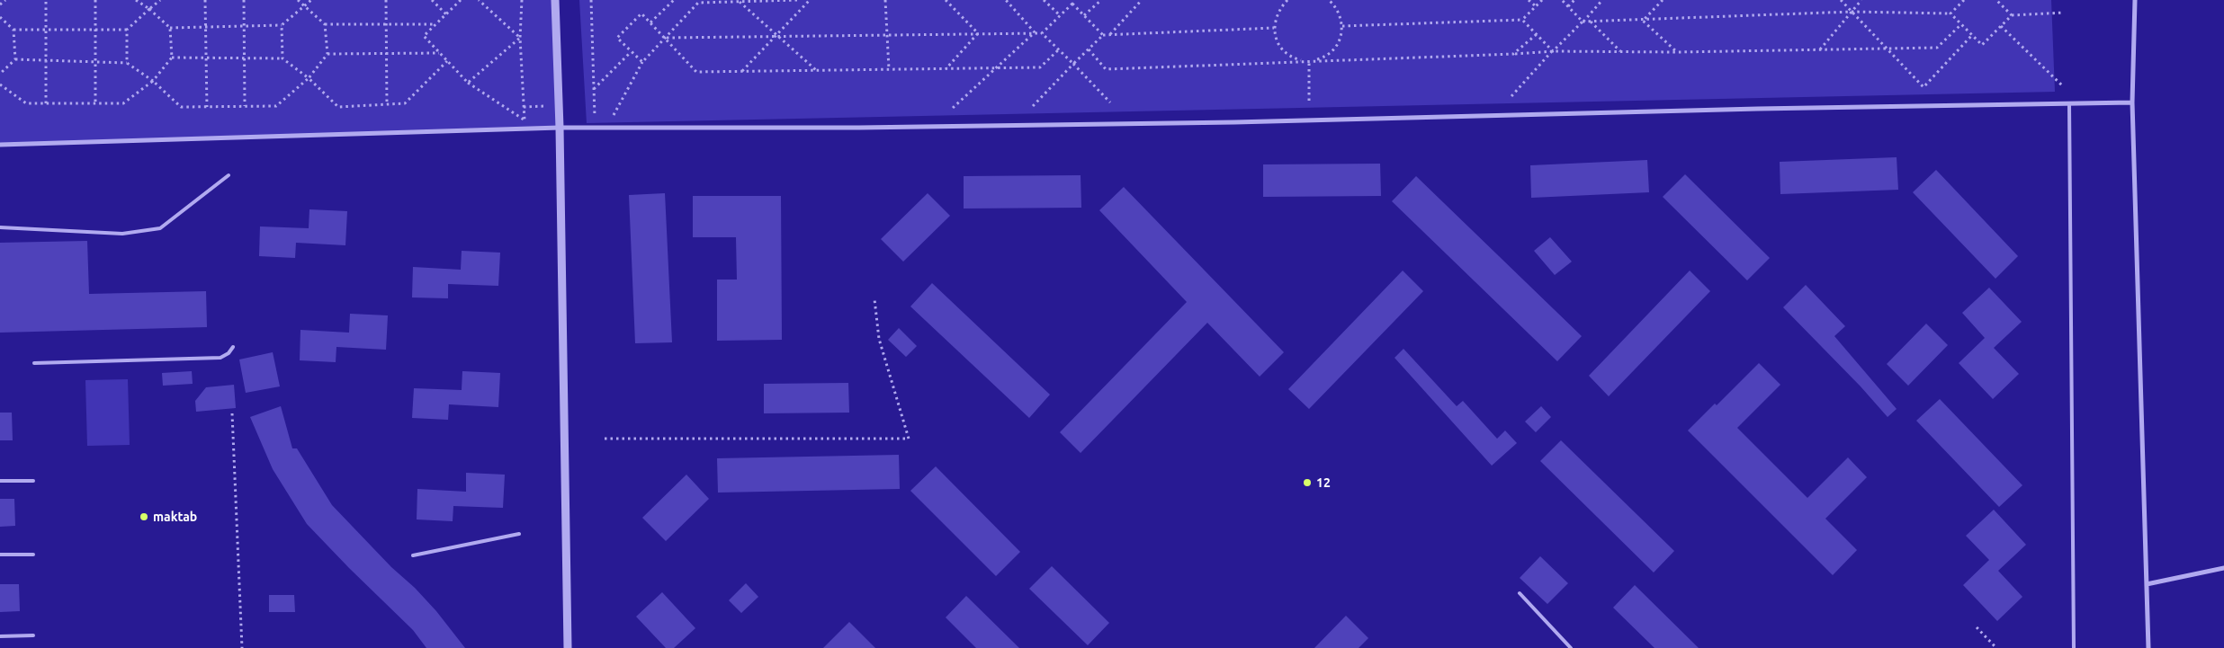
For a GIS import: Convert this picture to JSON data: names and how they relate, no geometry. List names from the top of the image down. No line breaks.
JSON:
{"places":["12","maktab"]}
